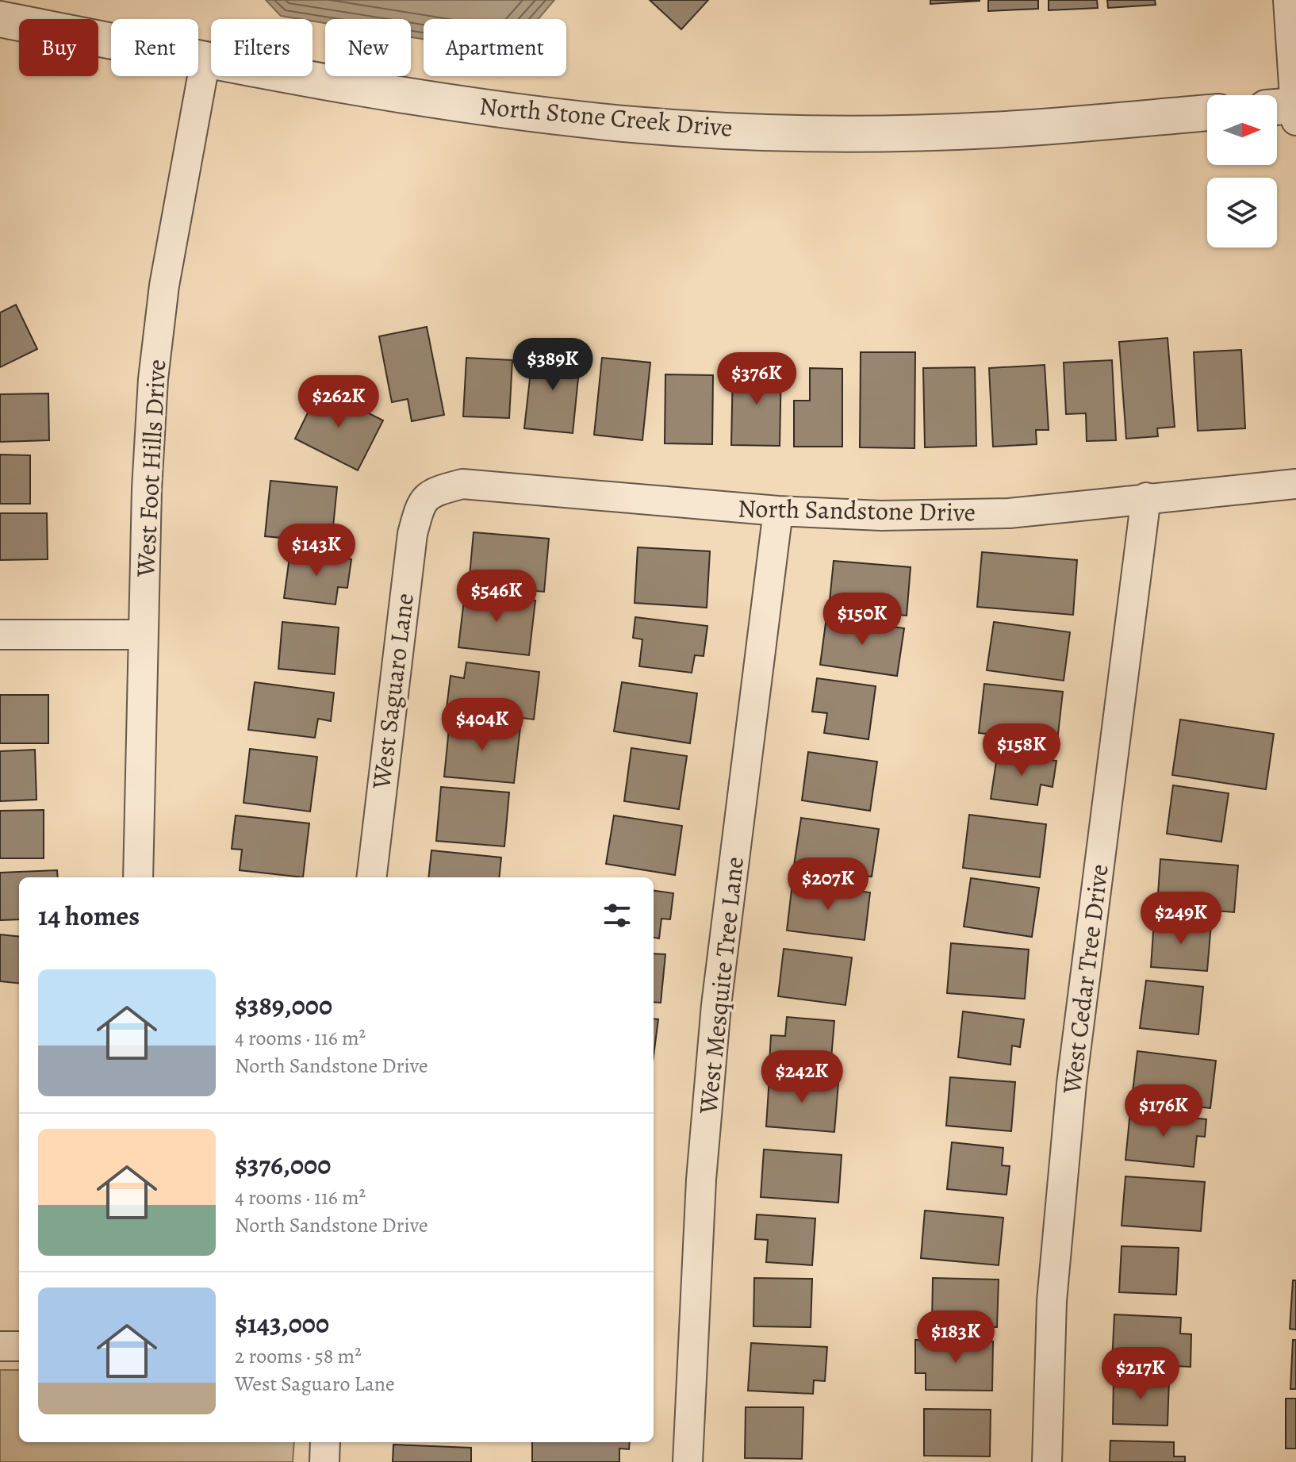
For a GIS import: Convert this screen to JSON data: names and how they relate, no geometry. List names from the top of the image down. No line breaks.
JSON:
{"streets":{"street":["North Stone Creek Drive","West Foot Hills Drive","North Sandstone Drive","West Saguaro Lane","West Cedar Tree Drive","West Mesquite Tree Lane"]},"crossings":[["North Stone Creek Drive","West Foot Hills Drive"],["North Sandstone Drive","West Saguaro Lane"],["North Sandstone Drive","West Cedar Tree Drive"],["North Sandstone Drive","West Mesquite Tree Lane"]],"north":"right","page":{"chip":["Buy","Rent","Filters","New","Apartment"],"price":["$389K","$376K","$262K","$143K","$546K","$150K","$404K","$158K","$207K","$249K","$242K","$176K","$183K","$217K"],"heading":"14 homes","list":[{"name":"$389,000","note":"4 rooms · 116 m² · North Sandstone Drive"},{"name":"$376,000","note":"4 rooms · 116 m² · North Sandstone Drive"},{"name":"$143,000","note":"2 rooms · 58 m² · West Saguaro Lane"}]}}
